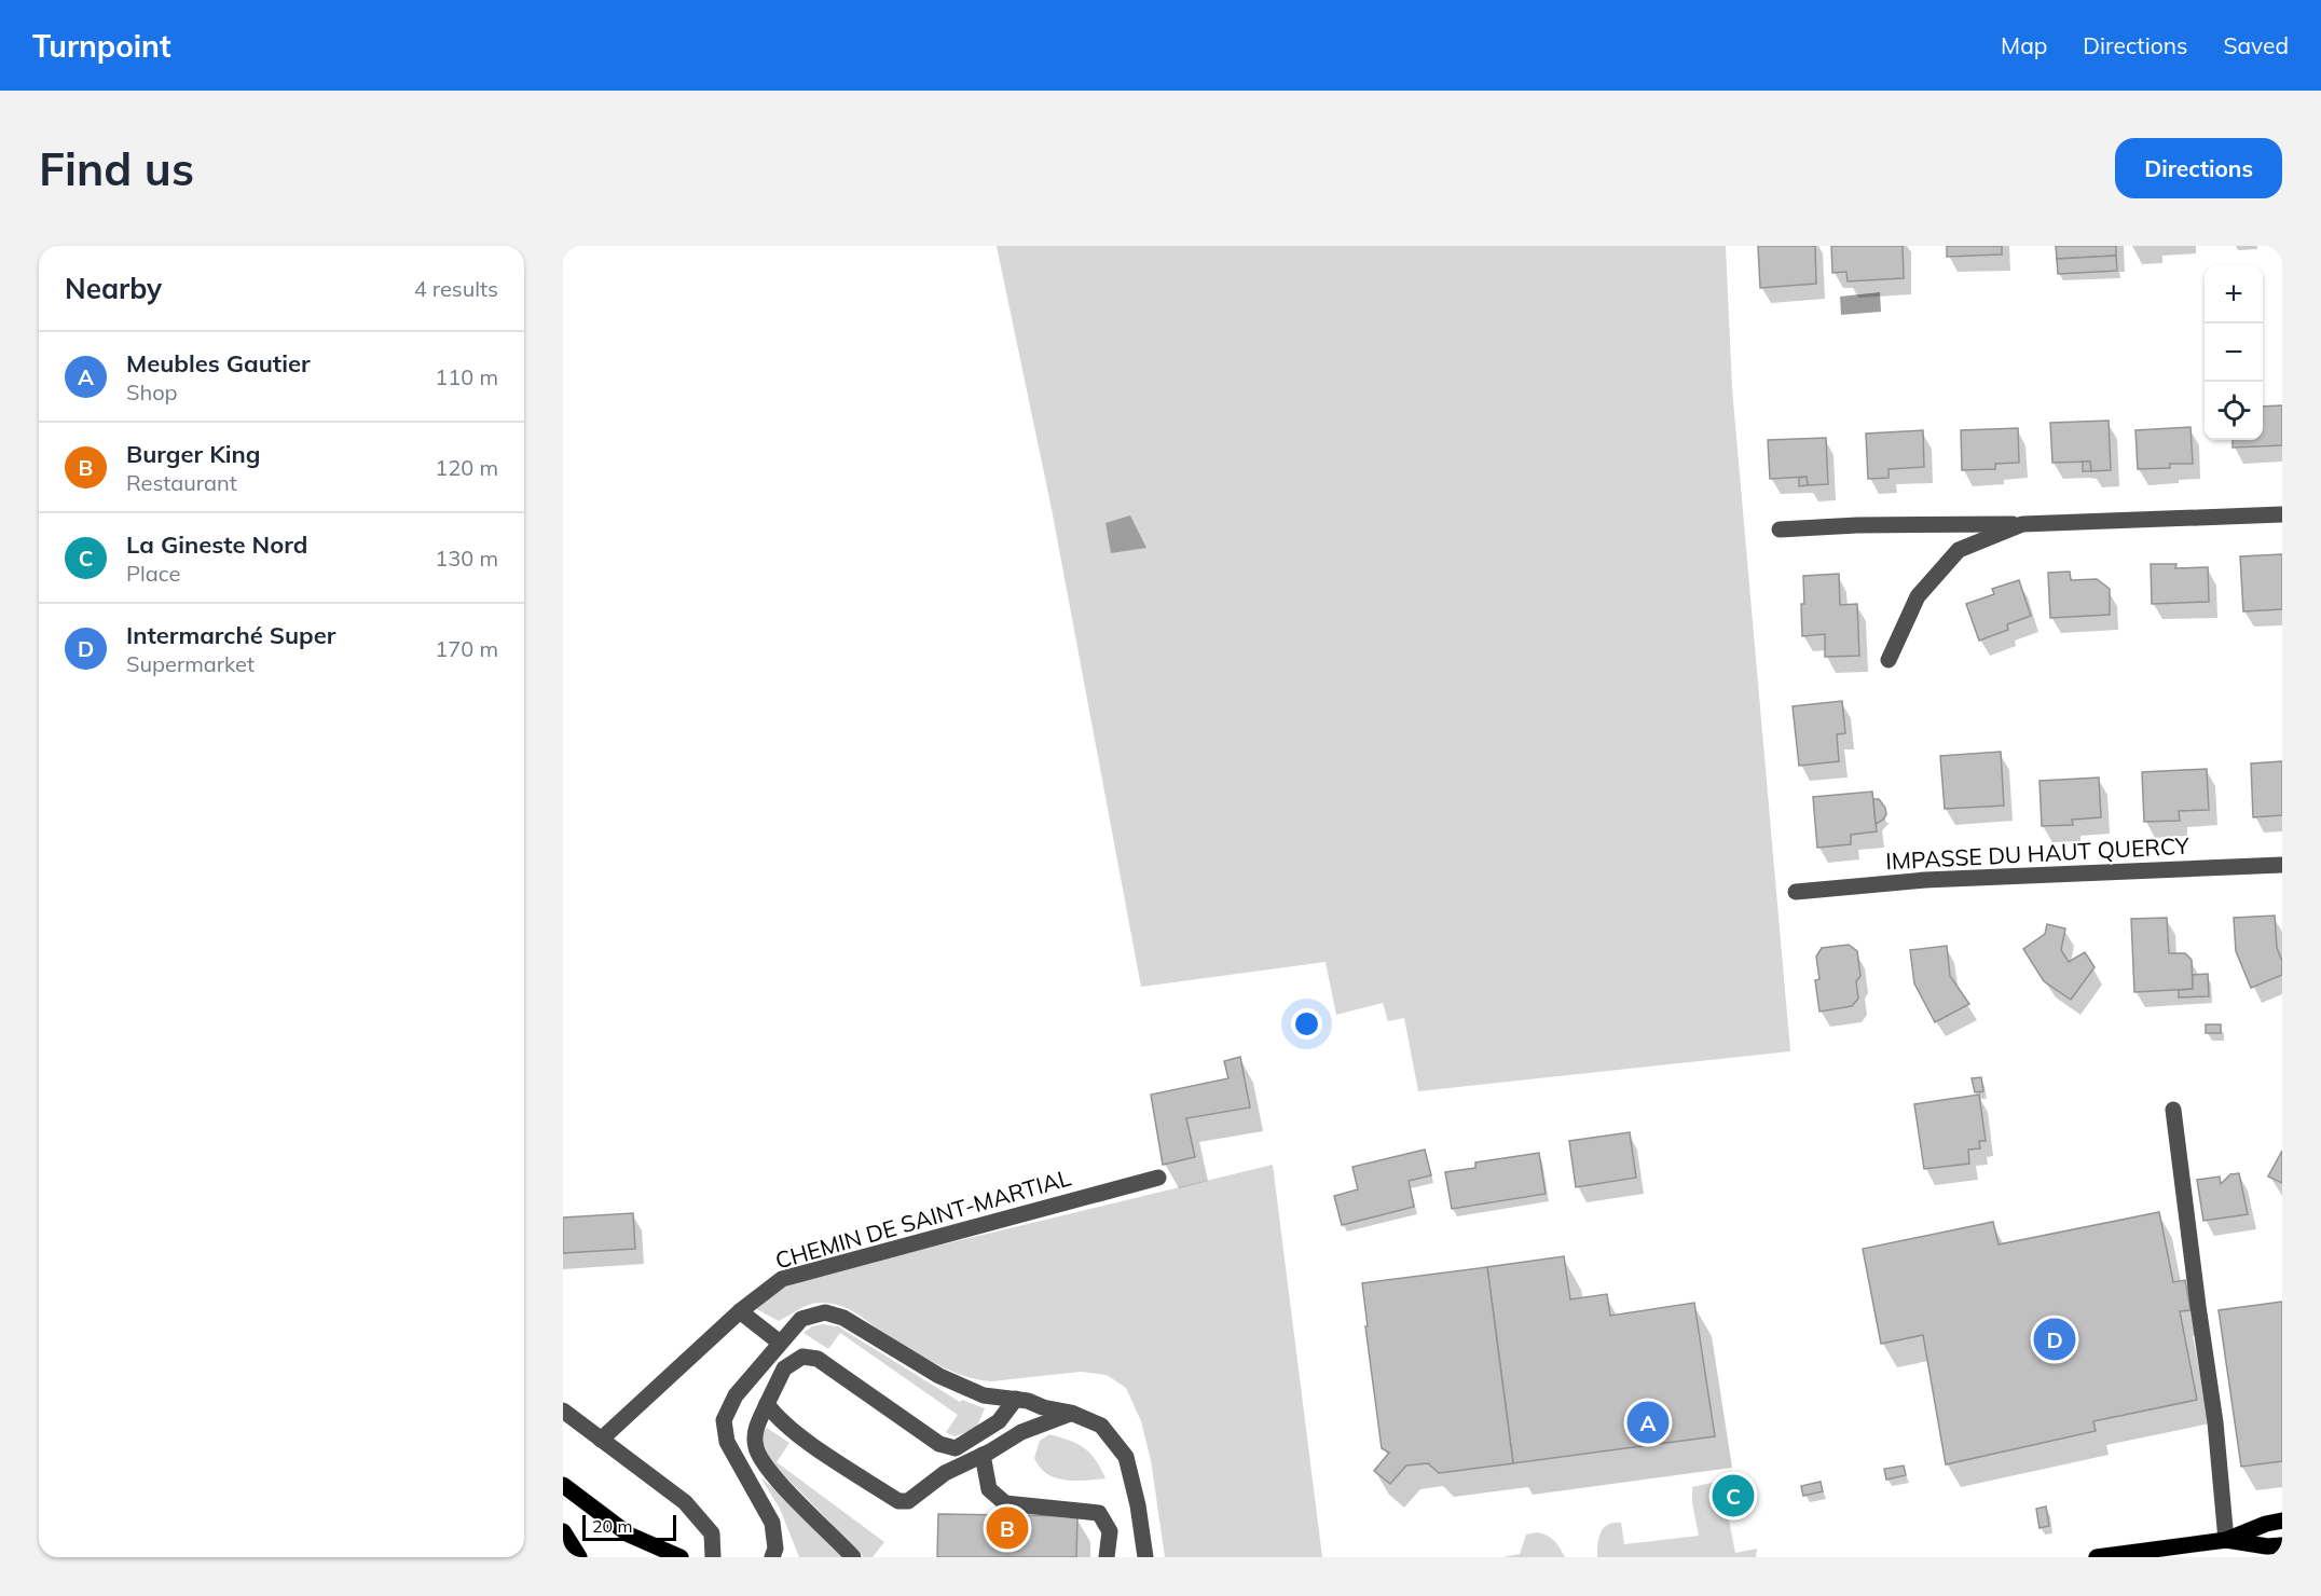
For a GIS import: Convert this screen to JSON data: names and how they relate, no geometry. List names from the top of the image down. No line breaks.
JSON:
{"streets":{"street":["IMPASSE DU HAUT QUERCY","CHEMIN DE SAINT-MARTIAL"]},"scale_bar":"20 m","page":{"header":"Turnpoint","nav":["Map","Directions","Saved"],"buttons":"Directions","title":"Find us","heading":["Nearby","4 results"],"map_buttons":["+","−"],"list":[{"mark":"A","name":"Meubles Gautier","note":"Shop","value":"110 m"},{"mark":"B","name":"Burger King","note":"Restaurant","value":"120 m"},{"mark":"C","name":"La Gineste Nord","note":"Place","value":"130 m"},{"mark":"D","name":"Intermarché Super","note":"Supermarket","value":"170 m"}],"pins":["D","A","C","B"],"scale":"20 m"}}
